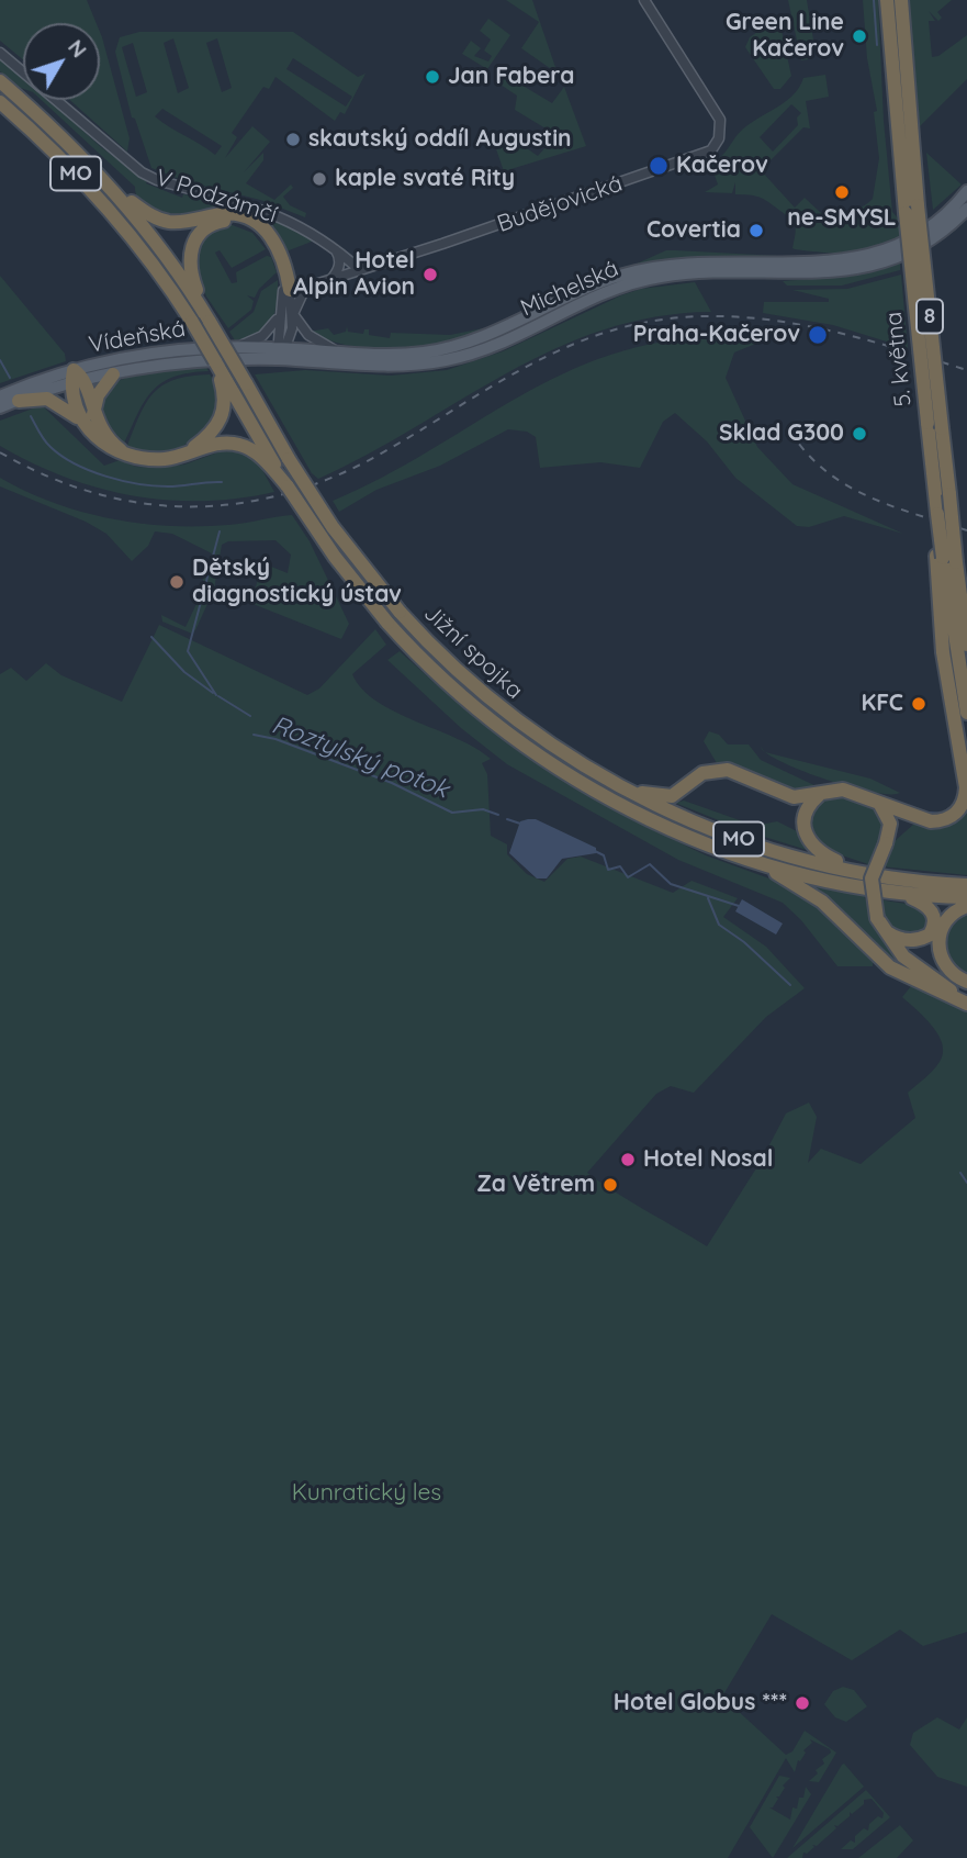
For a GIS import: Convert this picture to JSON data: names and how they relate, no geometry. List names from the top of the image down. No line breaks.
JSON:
{"streets":{"highway":["MO","8","5. května","Jižní spojka"],"main road":["Michelská","Vídeňská"],"street":["V Podzámčí","Budějovická"]},"crossings":[["V Podzámčí","Budějovická"],["Michelská","Vídeňská"]],"water":["Roztylský potok"],"parks":["Kunratický les"],"places":["Green Line Kačerov","Jan Fabera","skautský oddíl Augustin","Kačerov","kaple svaté Rity","ne-SMYSL","Covertia","Hotel Alpin Avion","Praha-Kačerov","Sklad G300","Dětský diagnostický ústav","KFC","Hotel Nosal","Za Větrem","Hotel Globus ***"],"north":"top right"}
